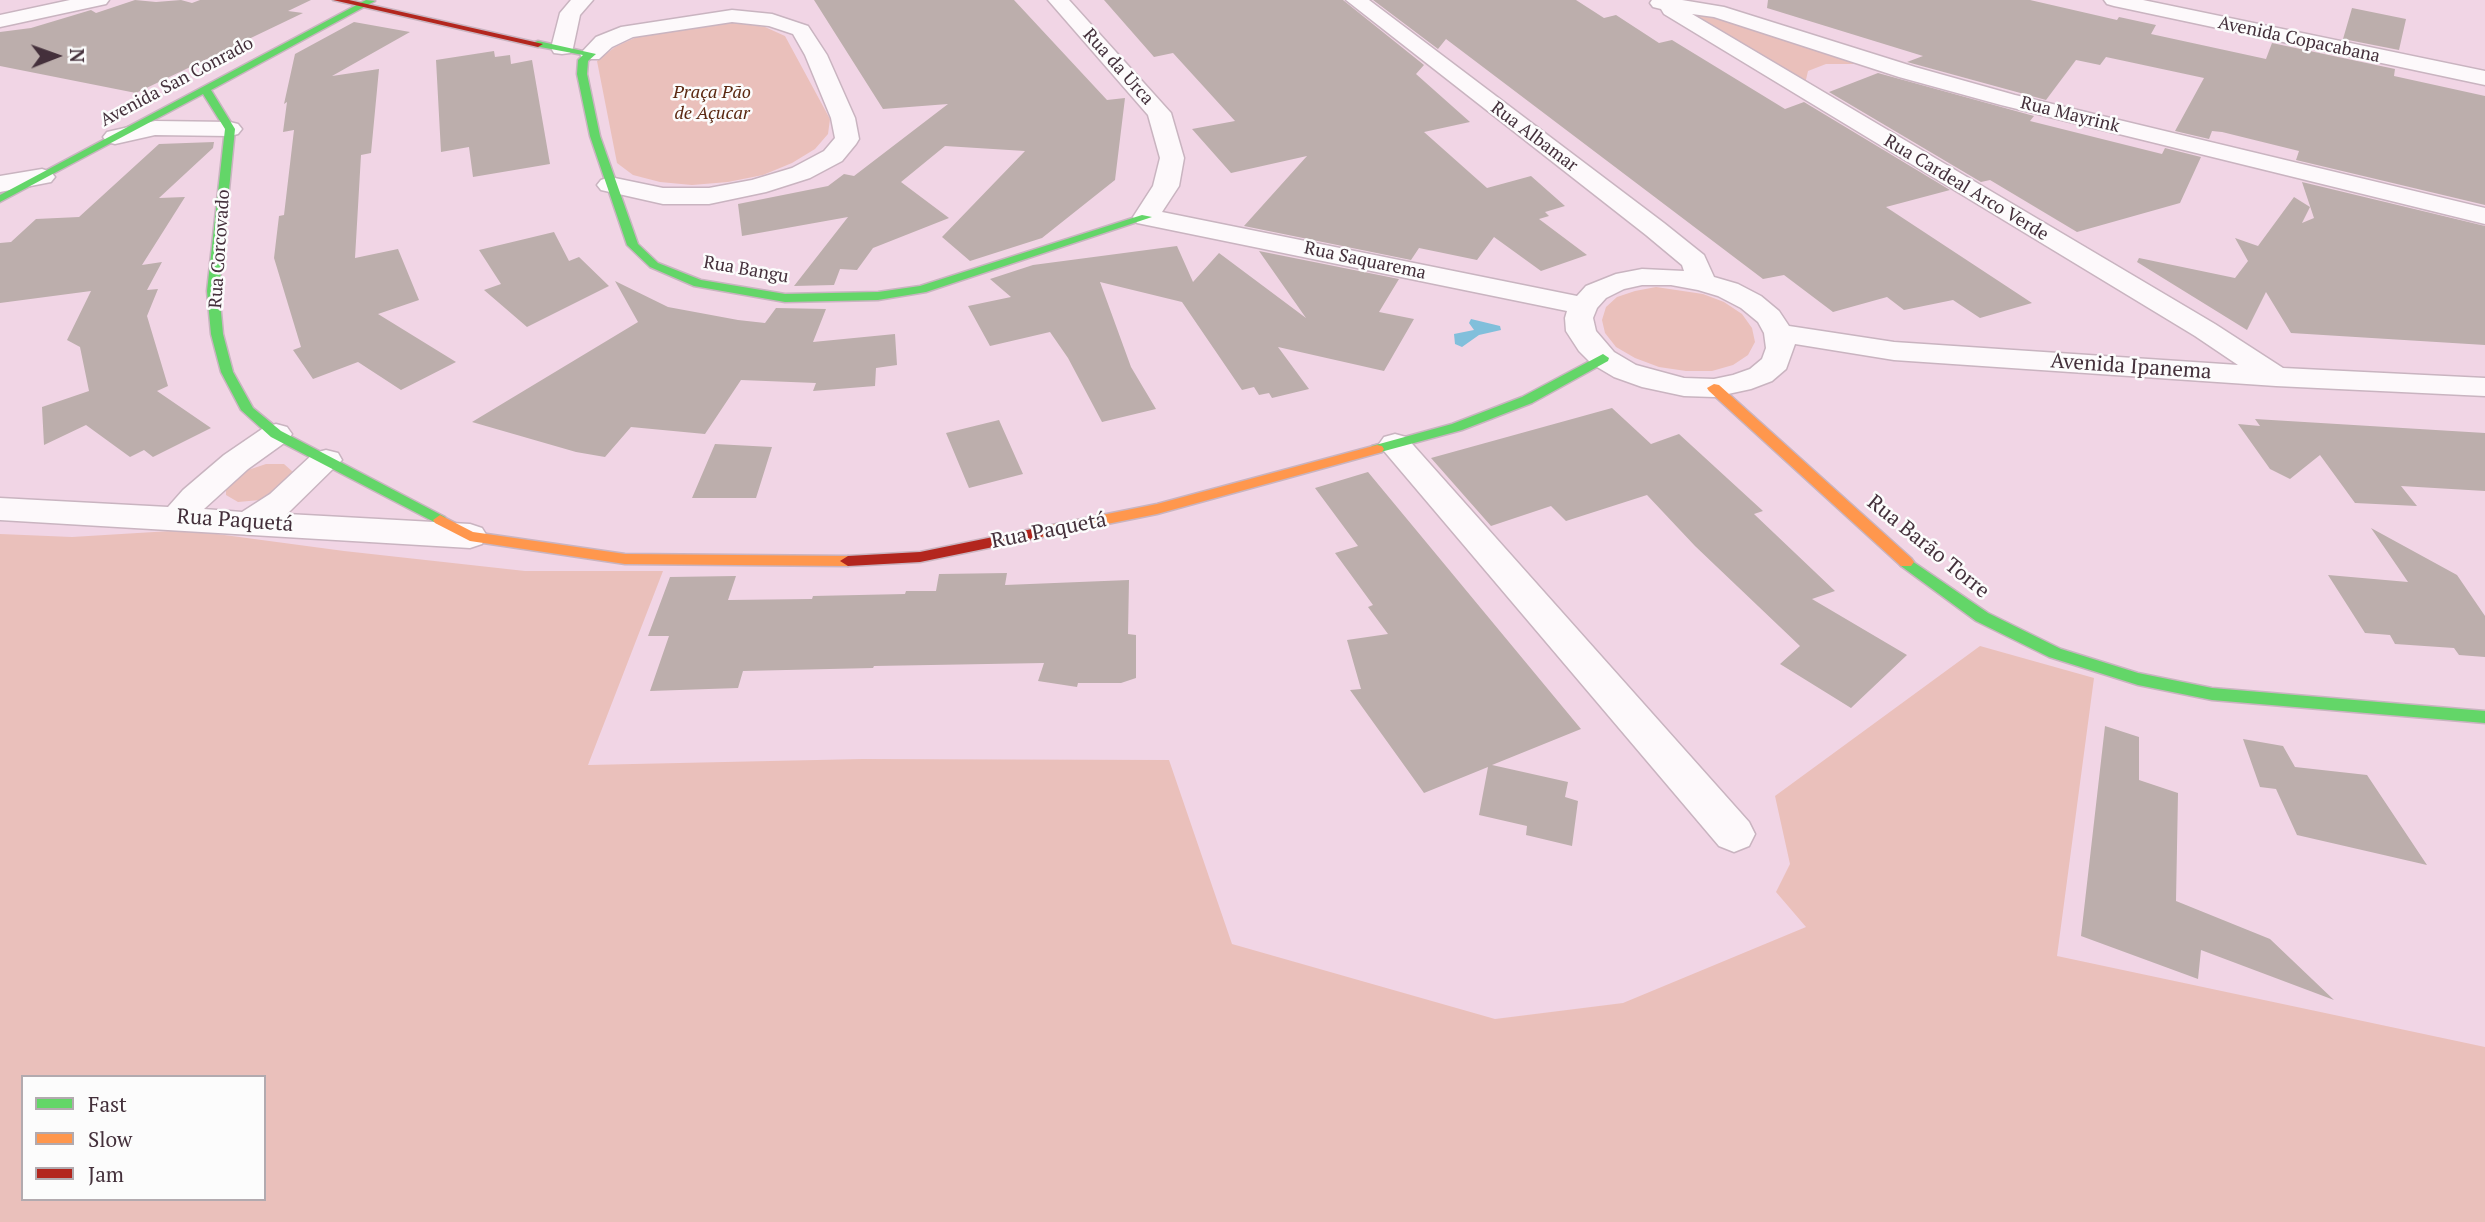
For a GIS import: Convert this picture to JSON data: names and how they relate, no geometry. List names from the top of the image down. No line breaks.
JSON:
{"streets":{"street":["Avenida Copacabana","Rua da Urca","Avenida San Conrado","Rua Mayrink","Rua Albamar","Rua Cardeal Arco Verde","Rua Corcovado","Rua Saquarema","Rua Bangu","Avenida Ipanema","Rua Paquetá","Rua Barão Torre"]},"crossings":[["Rua da Urca","Rua Saquarema"],["Rua da Urca","Rua Bangu"],["Rua Mayrink","Rua Cardeal Arco Verde"],["Rua Cardeal Arco Verde","Avenida Ipanema"],["Rua Corcovado","Rua Paquetá"],["Rua Saquarema","Rua Bangu"]],"parks":["Praça Pão de Açucar"],"legend":["Fast","Slow","Jam"],"north":"right"}
